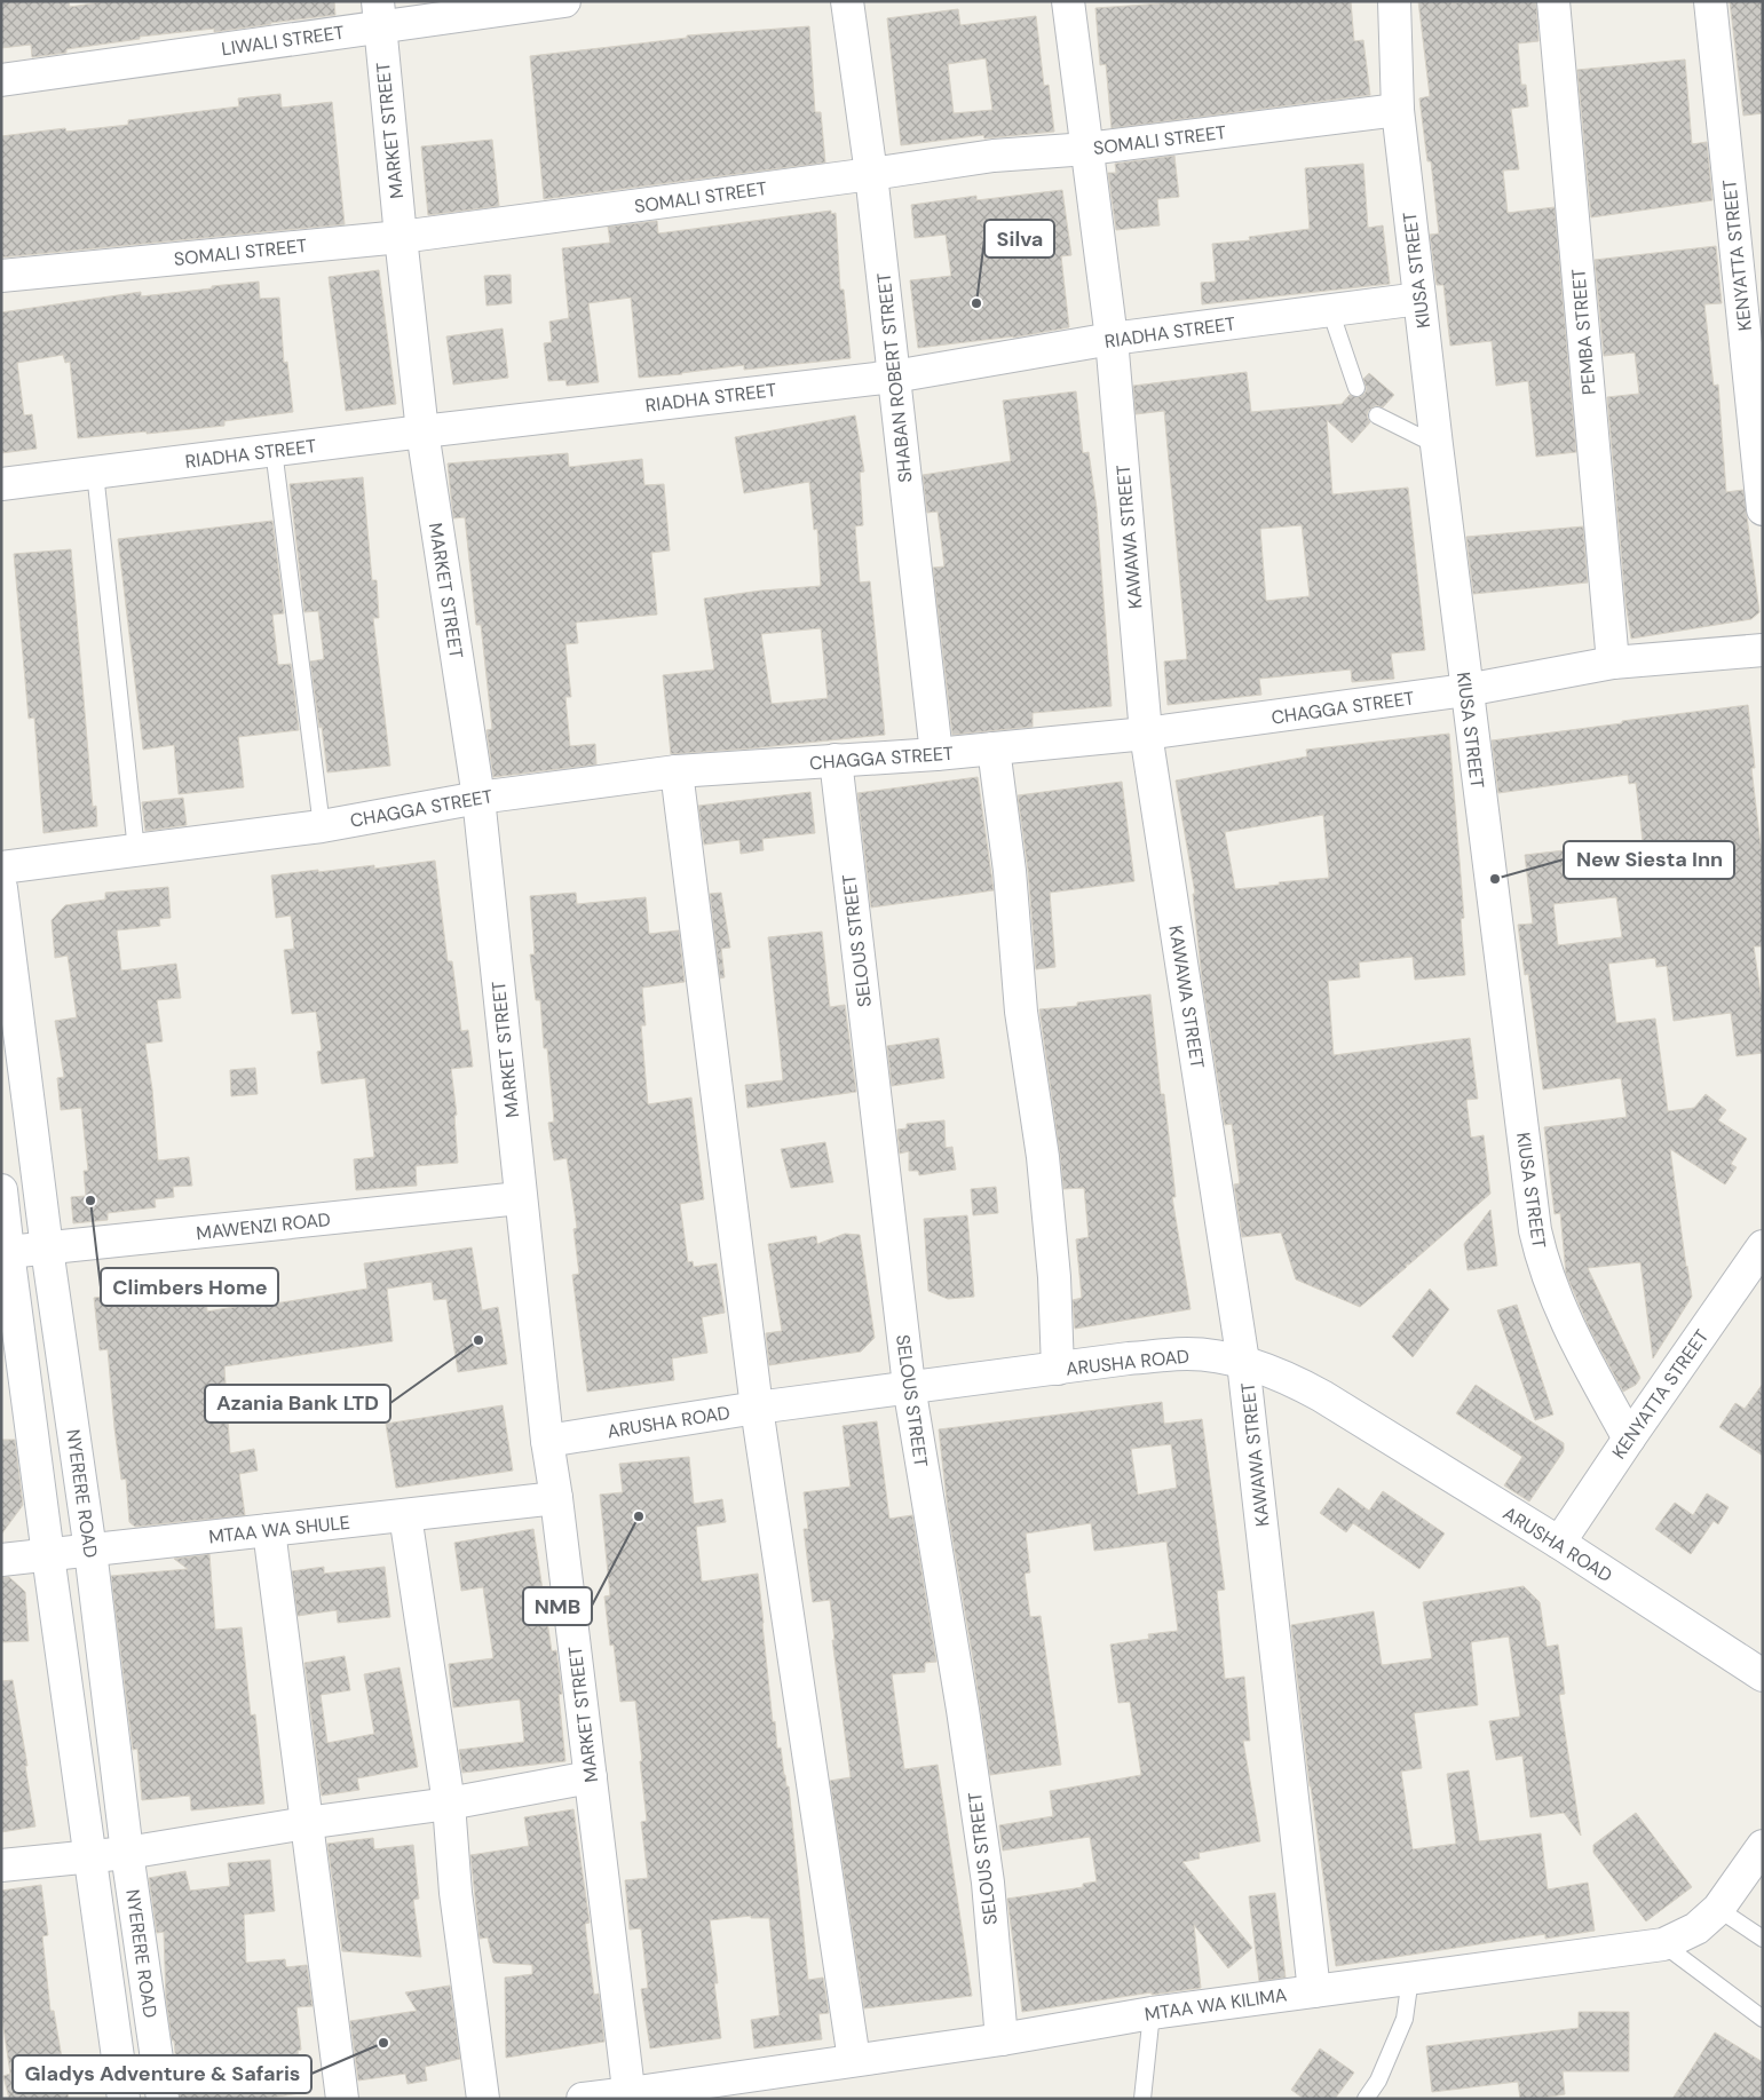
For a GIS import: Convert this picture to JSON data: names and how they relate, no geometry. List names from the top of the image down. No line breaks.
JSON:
{"streets":{"street":["LIWALI STREET","MARKET STREET","SOMALI STREET","KENYATTA STREET","KIUSA STREET","RIADHA STREET","PEMBA STREET","SHABAN ROBERT STREET","KAWAWA STREET","CHAGGA STREET","SELOUS STREET","MAWENZI ROAD","ARUSHA ROAD","NYERERE ROAD","MTAA WA SHULE","MTAA WA KILIMA"]},"crossings":[["LIWALI STREET","MARKET STREET"],["MARKET STREET","SOMALI STREET"],["MARKET STREET","RIADHA STREET"],["MARKET STREET","CHAGGA STREET"],["MARKET STREET","MAWENZI ROAD"],["MARKET STREET","ARUSHA ROAD"],["MARKET STREET","MTAA WA SHULE"],["MARKET STREET","MTAA WA KILIMA"],["SOMALI STREET","KIUSA STREET"],["SOMALI STREET","SHABAN ROBERT STREET"],["SOMALI STREET","KAWAWA STREET"],["KENYATTA STREET","KIUSA STREET"],["KENYATTA STREET","ARUSHA ROAD"],["KIUSA STREET","RIADHA STREET"],["KIUSA STREET","CHAGGA STREET"],["RIADHA STREET","SHABAN ROBERT STREET"],["RIADHA STREET","KAWAWA STREET"],["PEMBA STREET","CHAGGA STREET"],["SHABAN ROBERT STREET","CHAGGA STREET"],["KAWAWA STREET","CHAGGA STREET"],["KAWAWA STREET","ARUSHA ROAD"],["KAWAWA STREET","MTAA WA KILIMA"],["CHAGGA STREET","SELOUS STREET"],["SELOUS STREET","ARUSHA ROAD"],["SELOUS STREET","MTAA WA KILIMA"],["MAWENZI ROAD","NYERERE ROAD"],["NYERERE ROAD","MTAA WA SHULE"]],"places":["Silva","New Siesta Inn","Climbers Home","Azania Bank LTD","NMB","Gladys Adventure & Safaris"]}
